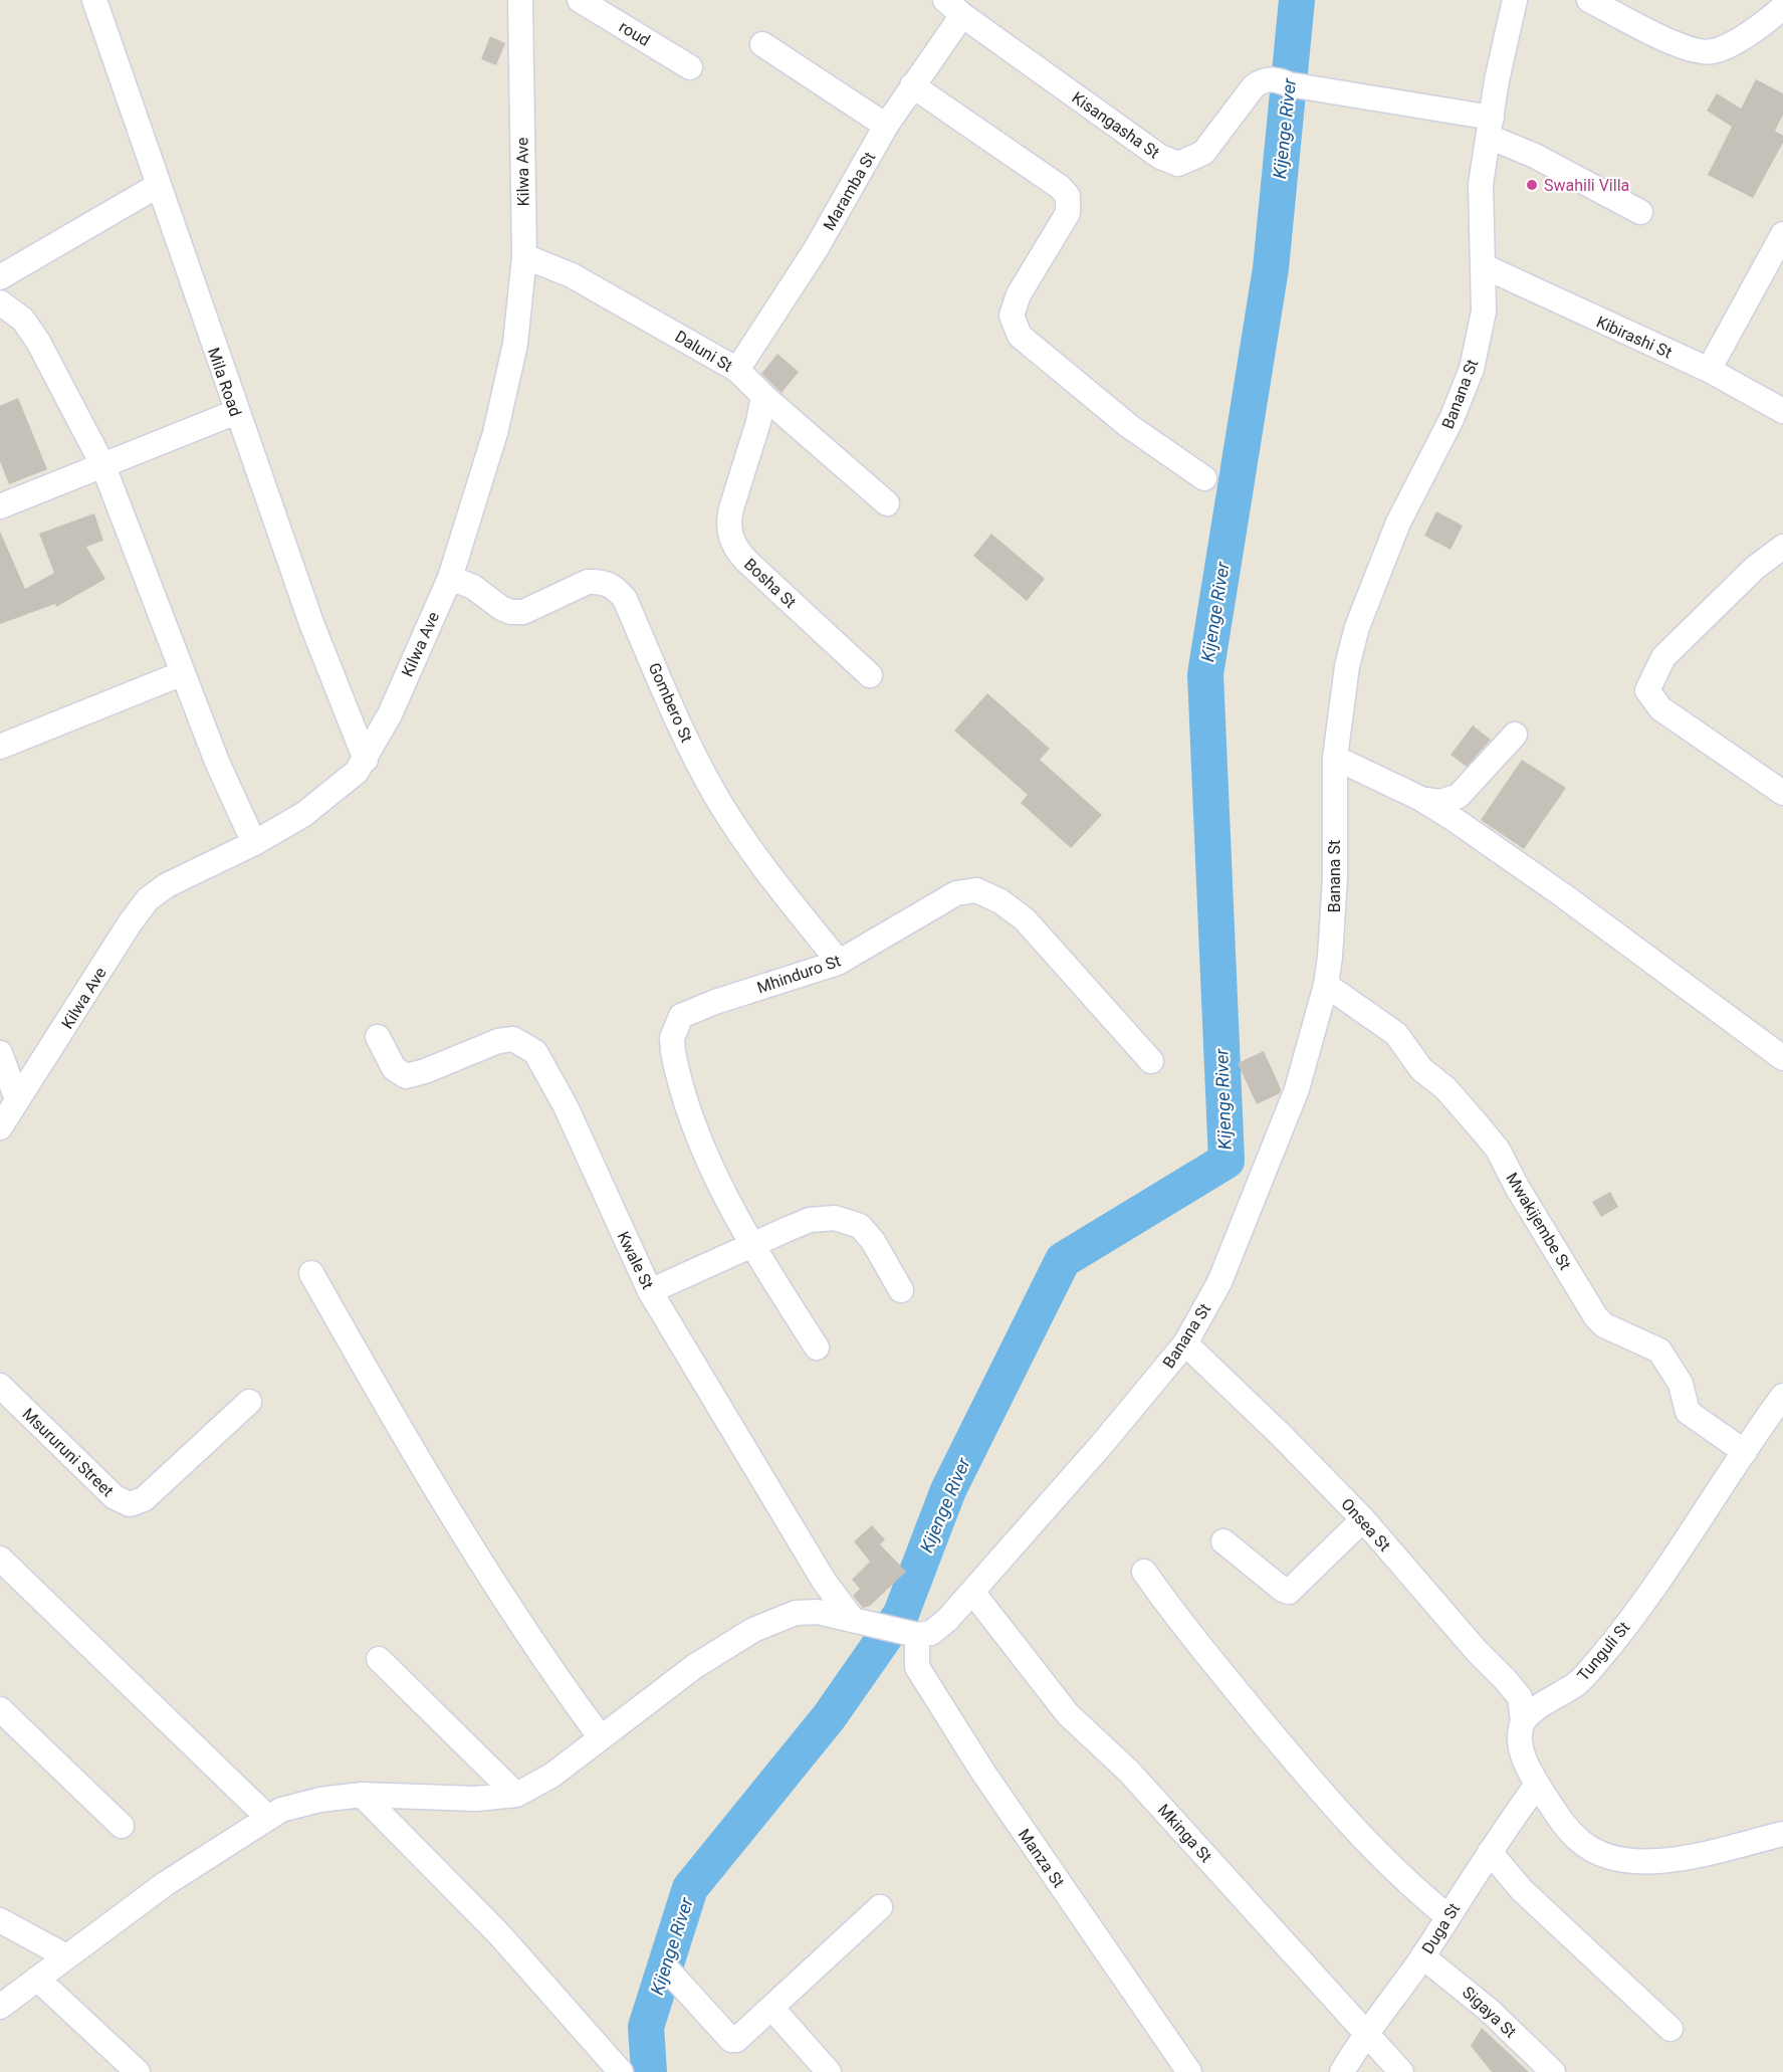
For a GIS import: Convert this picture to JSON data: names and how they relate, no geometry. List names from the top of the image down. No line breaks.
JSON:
{"streets":{"street":["roud","Kisangasha St","Kilwa Ave","Maramba St","Kibirashi St","Daluni St","Mila Road","Banana St","Bosha St","Gombero St","Mhinduro St","Mwakijembe St","Kwale St","Msururuni Street","Onsea St","Tunguli St","Mkinga St","Manza St","Duga St","Sigaya St"]},"crossings":[["Kisangasha St","Maramba St"],["Kisangasha St","Banana St"],["Kilwa Ave","Daluni St"],["Kilwa Ave","Mila Road"],["Kilwa Ave","Gombero St"],["Maramba St","Daluni St"],["Kibirashi St","Banana St"],["Daluni St","Bosha St"],["Banana St","Mwakijembe St"],["Banana St","Onsea St"],["Banana St","Mkinga St"],["Banana St","Manza St"],["Gombero St","Mhinduro St"],["Mwakijembe St","Tunguli St"],["Onsea St","Tunguli St"],["Mkinga St","Duga St"],["Duga St","Sigaya St"]],"water":["Kijenge River"],"places":["Swahili Villa"]}
